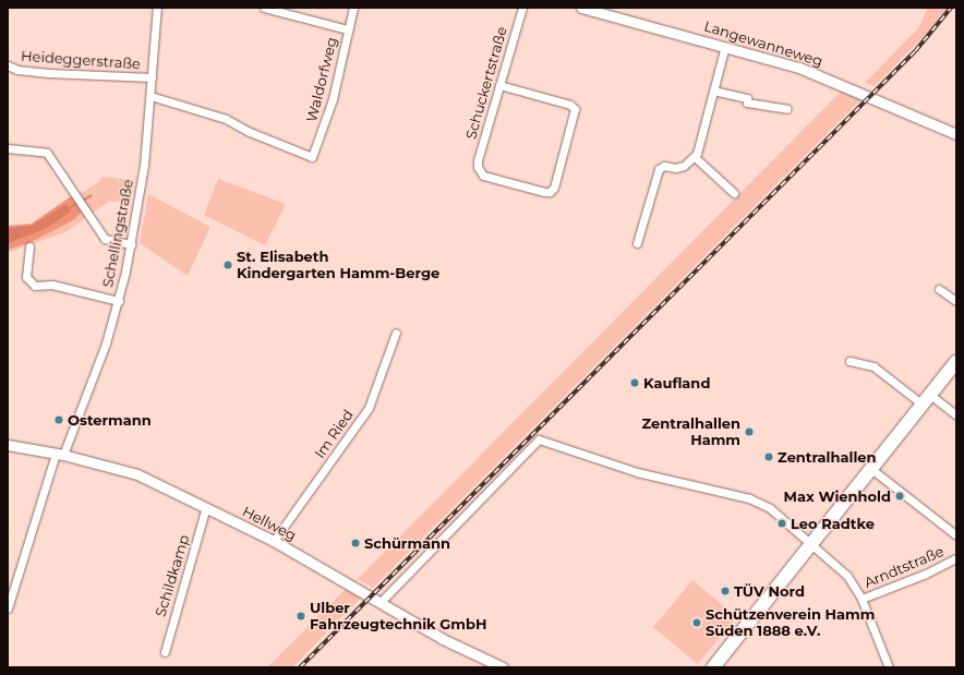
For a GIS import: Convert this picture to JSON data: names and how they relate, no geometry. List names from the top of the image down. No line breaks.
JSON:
{"streets":{"street":["Langewanneweg","Heideggerstraße","Waldorfweg","Schuckertstraße","Schellingstraße","Im Ried","Hellweg","Arndtstraße","Schildkamp"]},"crossings":[["Heideggerstraße","Schellingstraße"],["Waldorfweg","Schellingstraße"],["Schellingstraße","Hellweg"],["Im Ried","Hellweg"],["Hellweg","Schildkamp"]],"places":["St. Elisabeth Kindergarten Hamm-Berge","Kaufland","Ostermann","Zentralhallen Hamm","Zentralhallen","Max Wienhold","Leo Radtke","Schürmann","TÜV Nord","Ulber Fahrzeugtechnik GmbH","Schützenverein Hamm Süden 1888 e.V."]}
